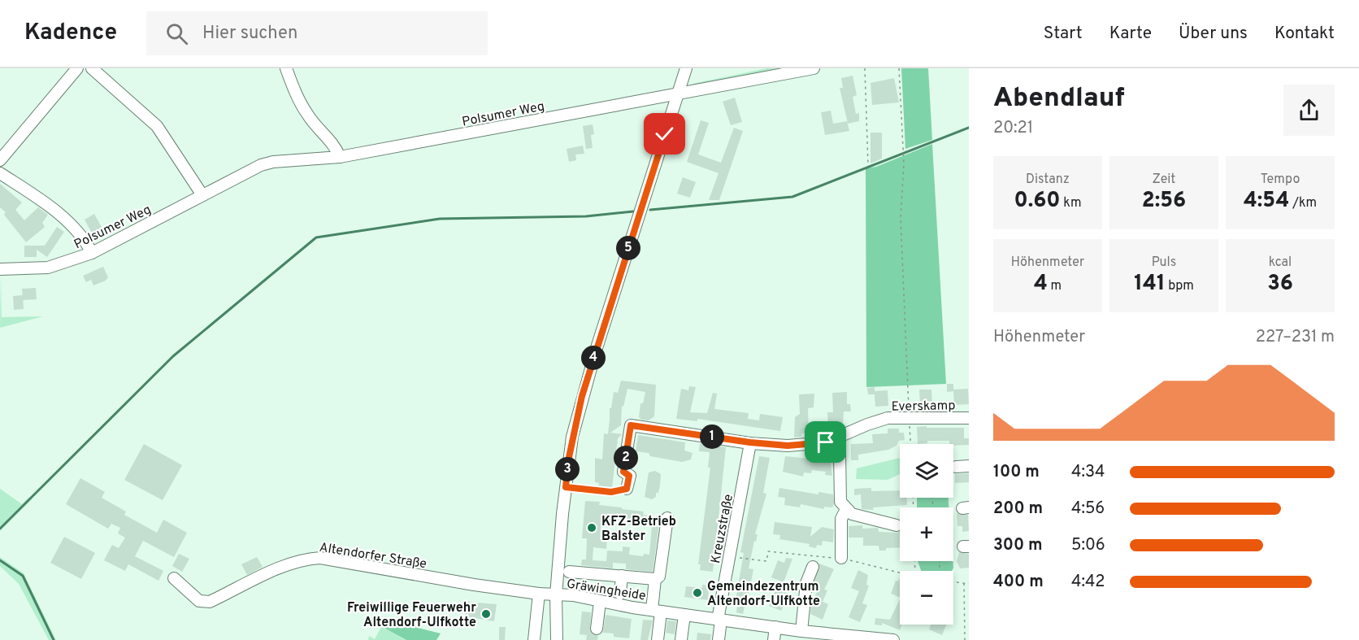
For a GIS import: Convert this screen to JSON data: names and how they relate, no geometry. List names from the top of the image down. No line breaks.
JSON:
{"streets":{"street":["Polsumer Weg","Everskamp","Kreuzstraße","Altendorfer Straße","Gräwingheide"]},"crossings":[["Everskamp","Kreuzstraße"],["Kreuzstraße","Gräwingheide"],["Altendorfer Straße","Gräwingheide"]],"places":["KFZ-Betrieb Balster","Gemeindezentrum Altendorf-Ulfkotte","Freiwillige Feuerwehr Altendorf-Ulfkotte"],"page":{"header":"Kadence","search":"Hier suchen","nav":["Start","Karte","Über uns","Kontakt"],"heading":["Abendlauf","20:21"],"stats":[["Distanz","0.60 km"],["Zeit","2:56"],["Tempo","4:54 /km"],["Höhenmeter","4 m"],["Puls","141 bpm"],["kcal","36"]],"pins":["5","4","1","2","3"],"chart":["Höhenmeter","227–231 m"],"map_buttons":["+","−"],"list":[{"name":"100 m","note":"4:34"},{"name":"200 m","note":"4:56"},{"name":"300 m","note":"5:06"},{"name":"400 m","note":"4:42"}]}}
